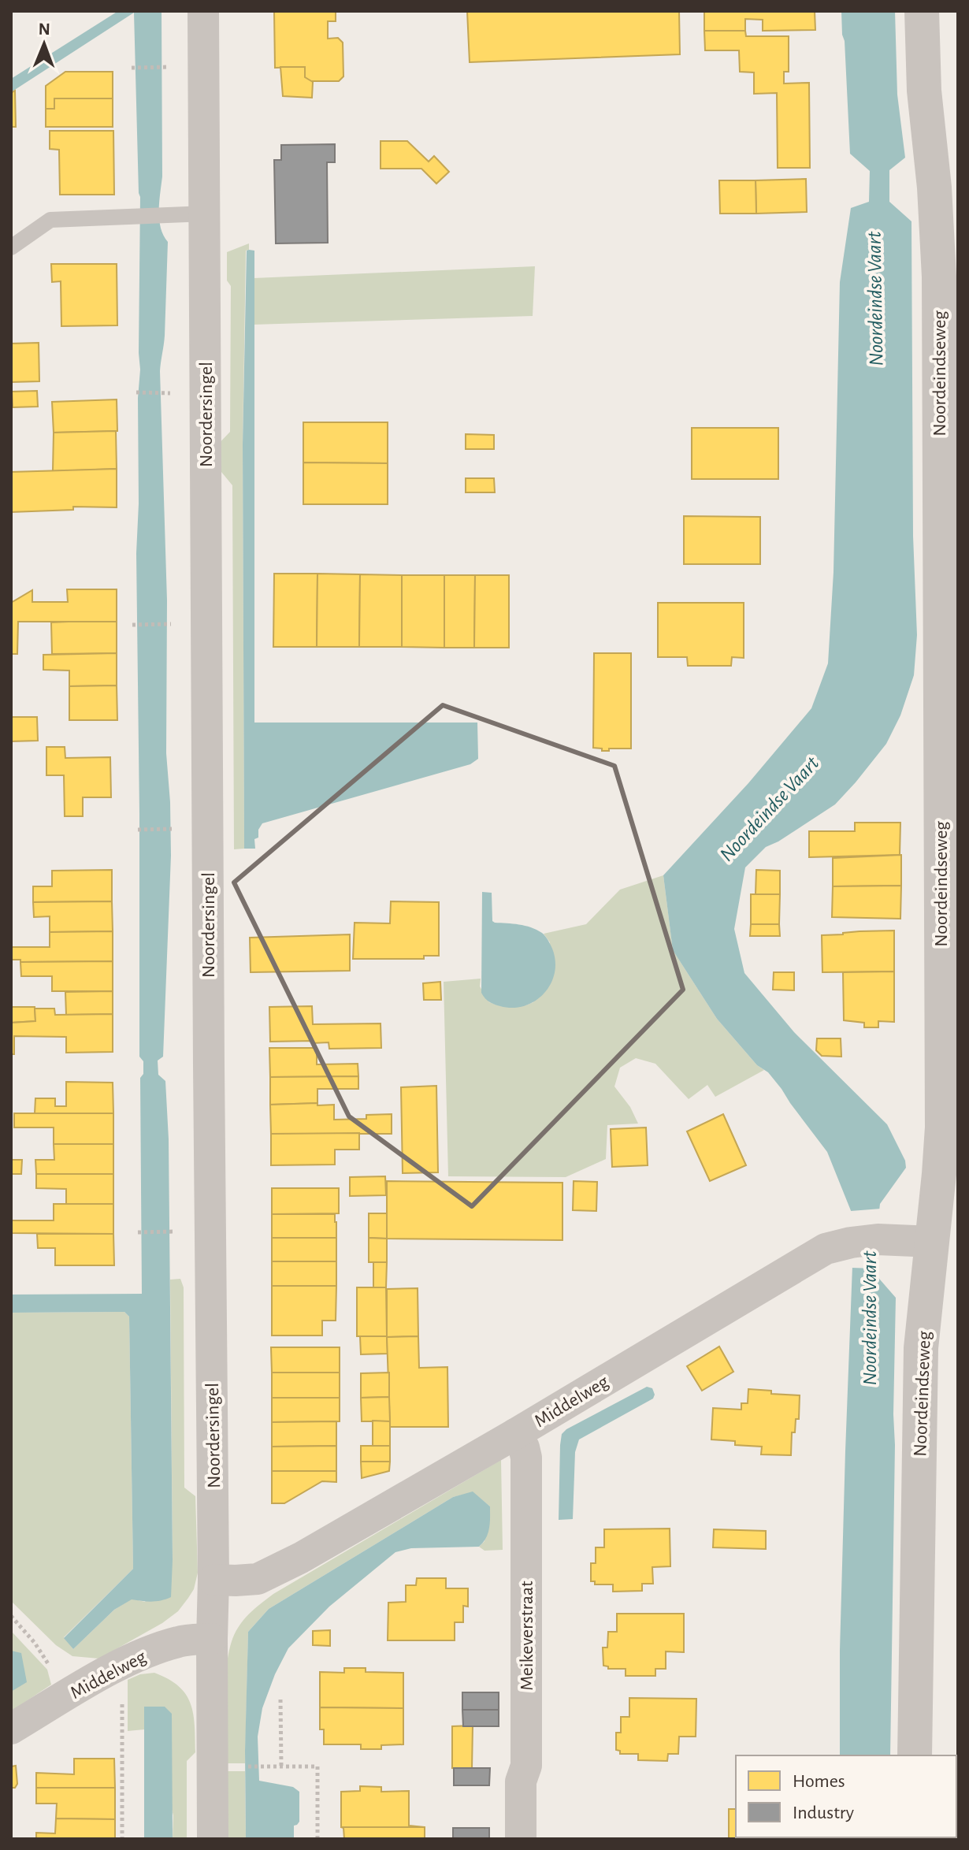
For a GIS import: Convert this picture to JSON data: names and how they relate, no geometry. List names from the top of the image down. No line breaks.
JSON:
{"streets":{"street":["Noordeindseweg","Noordersingel","Middelweg","Meikeverstraat"]},"crossings":[["Noordeindseweg","Middelweg"],["Noordersingel","Middelweg"],["Middelweg","Meikeverstraat"]],"water":["Noordeindse Vaart"],"legend":["Homes","Industry"],"north":"top"}
